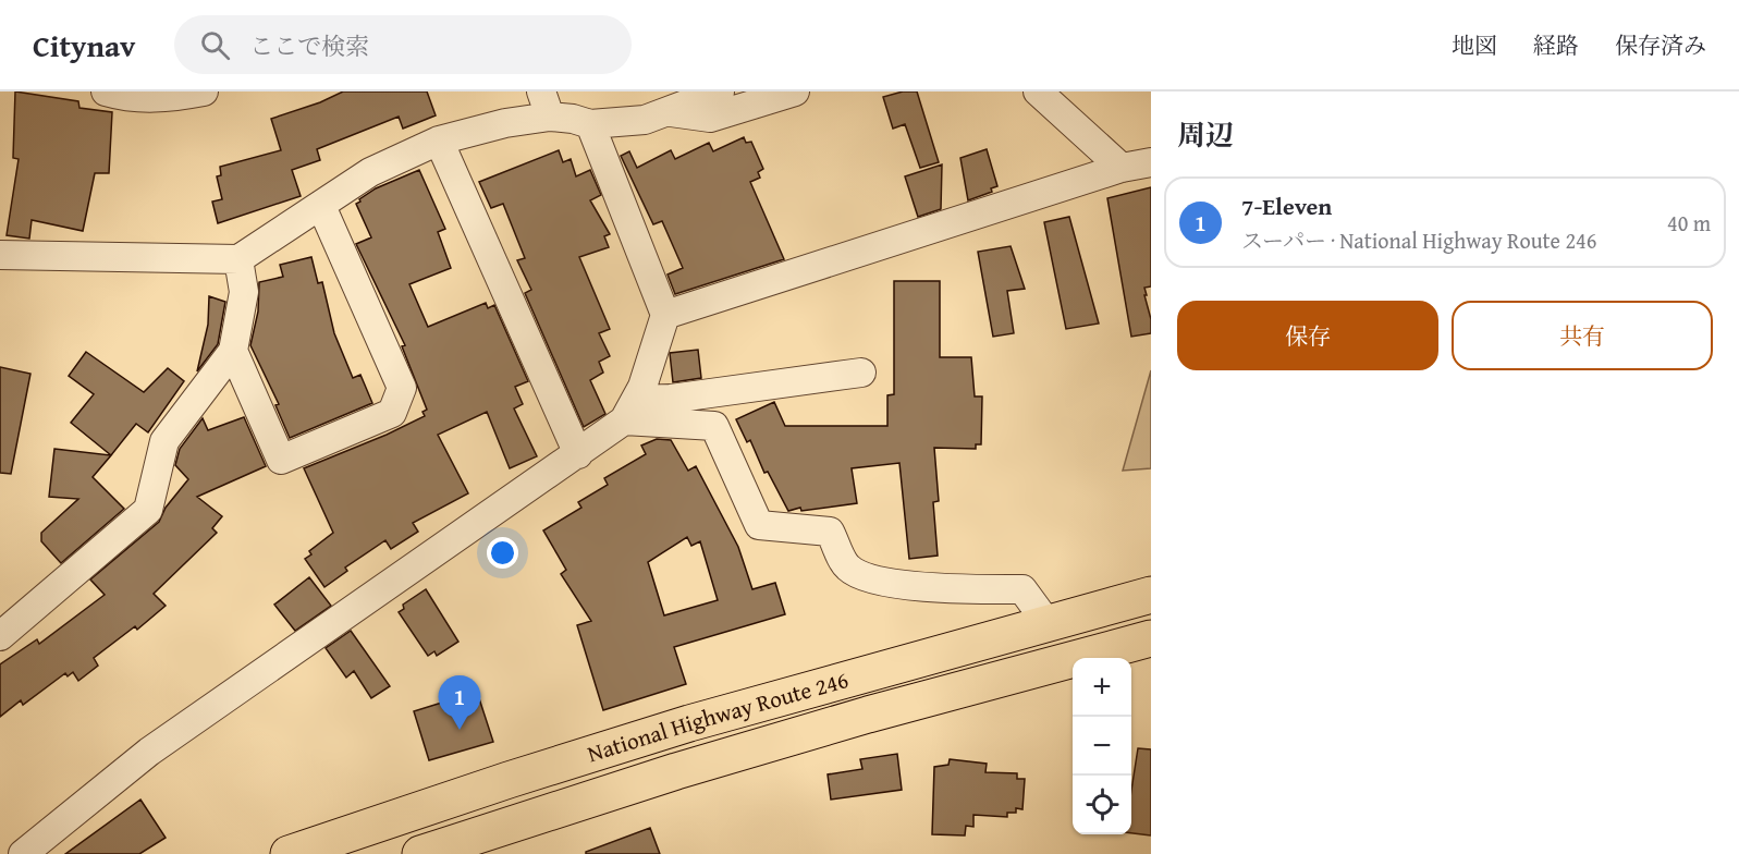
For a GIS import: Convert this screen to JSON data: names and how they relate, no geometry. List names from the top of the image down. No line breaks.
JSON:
{"streets":{"highway":["National Highway Route 246"]},"page":{"header":"Citynav","search":"ここで検索","nav":["地図","経路","保存済み"],"heading":"周辺","list":[{"mark":"1","name":"7-Eleven","note":"スーパー · National Highway Route 246","value":"40 m"}],"buttons":["保存","共有"],"map_buttons":["+","−"],"pins":"1"}}
